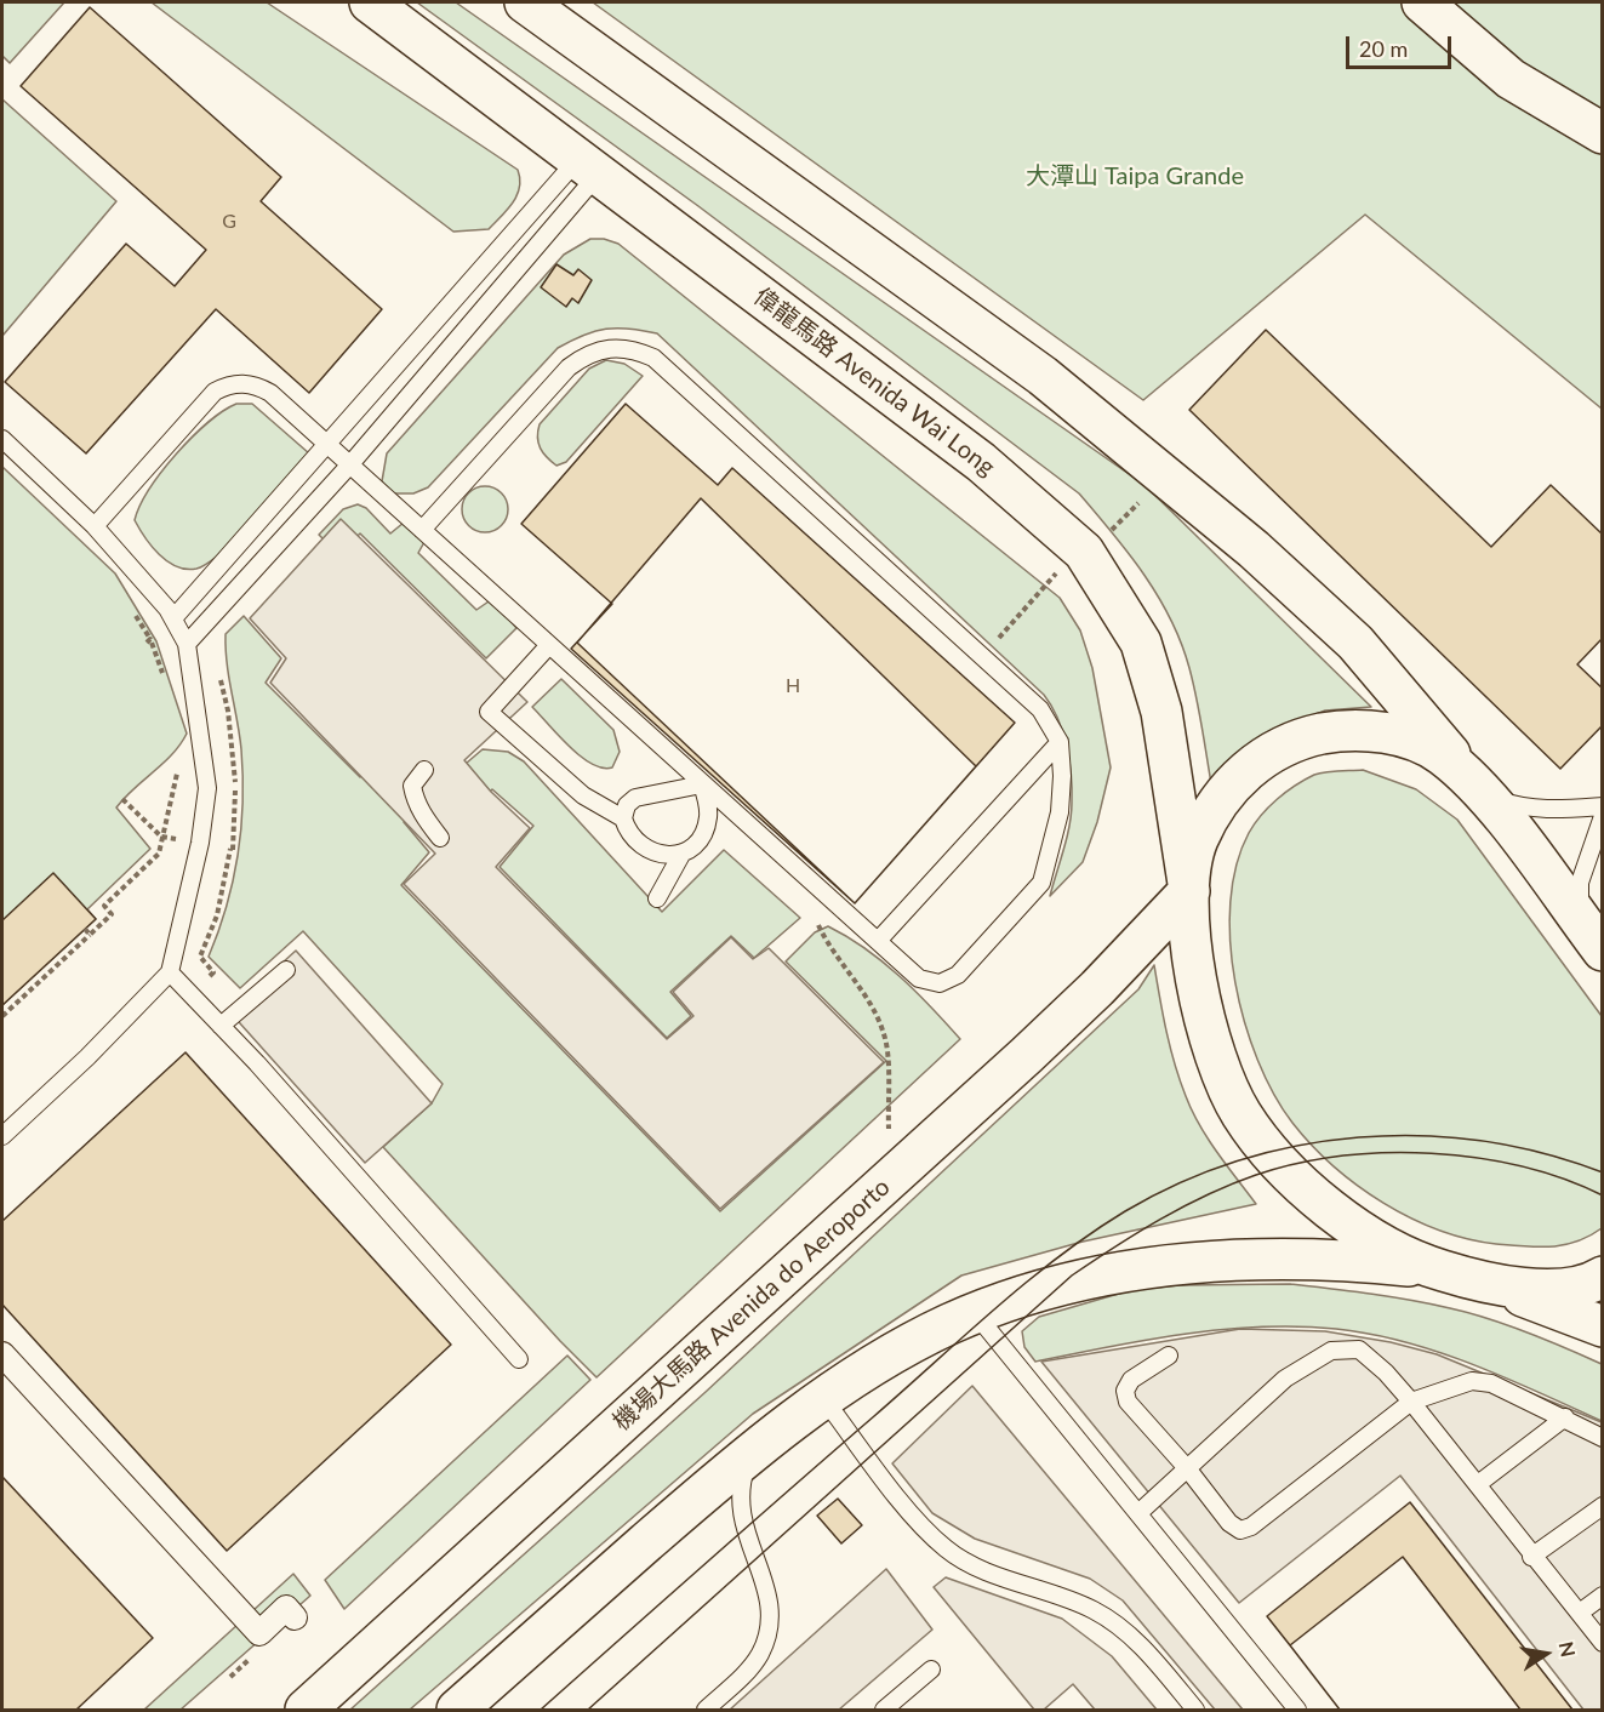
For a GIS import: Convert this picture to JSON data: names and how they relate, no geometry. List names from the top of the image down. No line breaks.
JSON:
{"streets":{"main road":["偉龍馬路 Avenida Wai Long","機場大馬路 Avenida do Aeroporto"]},"crossings":[["偉龍馬路 Avenida Wai Long","機場大馬路 Avenida do Aeroporto"]],"parks":["大潭山 Taipa Grande"],"house_numbers":["G","H"],"scale_bar":"20 m","north":"right"}
